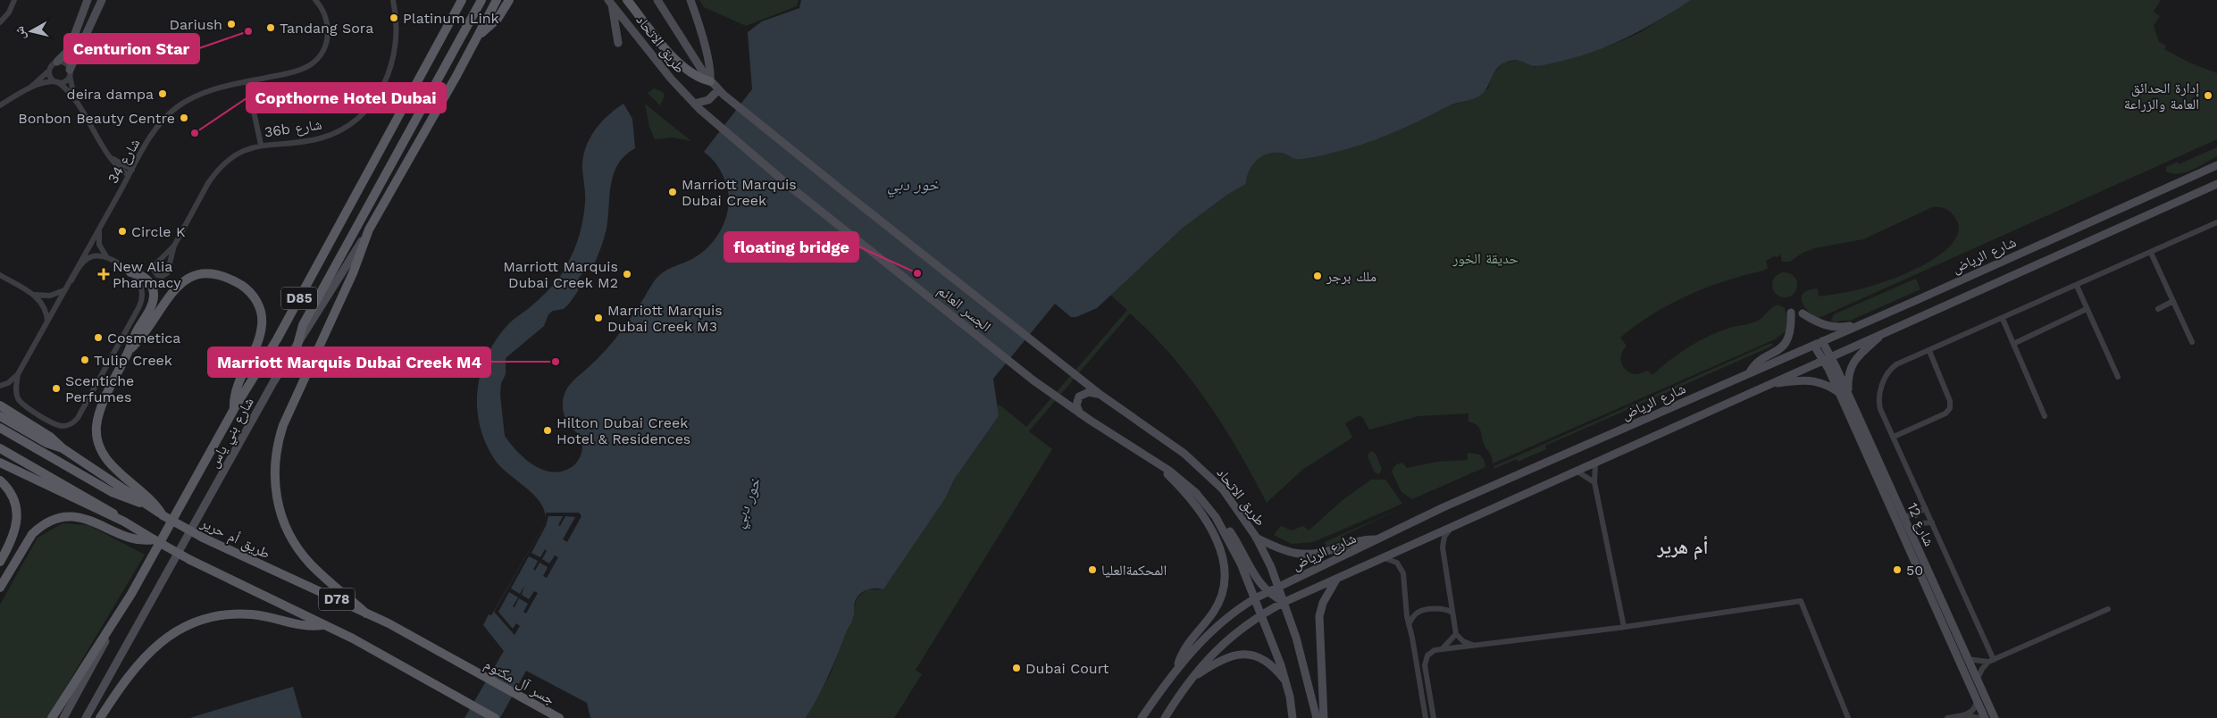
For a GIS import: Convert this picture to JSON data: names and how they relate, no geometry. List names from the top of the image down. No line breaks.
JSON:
{"streets":{"main road":["طريق الاتحاد","شارع الرياض","D85","الجسر العائم","شارع بني ياس","شارع 12","طريق أم حرير","D78","جسر آل مكتوم"],"street":["36b شارع","شارع 34"]},"crossings":[["طريق الاتحاد","شارع الرياض"],["طريق الاتحاد","الجسر العائم"],["شارع الرياض","شارع 12"],["طريق أم حرير","جسر آل مكتوم"]],"districts":["أم هرير"],"water":["خور دبي"],"parks":["حديقة الخور"],"places":{"other":["Platinum Link","Dariush","Tandang Sora","Centurion Star","deira dampa","إدارة الحدائق العامة والزراعة","Bonbon Beauty Centre","Copthorne Hotel Dubai","Marriott Marquis Dubai Creek","Circle K","floating bridge","Marriott Marquis Dubai Creek M2","ملك برجر","Marriott Marquis Dubai Creek M3","Cosmetica","Tulip Creek","Marriott Marquis Dubai Creek M4","Scentiche Perfumes","Hilton Dubai Creek Hotel & Residences","المحكمةالعليا","50","Dubai Court"],"health":["New Alia Pharmacy"]},"north":"left"}
